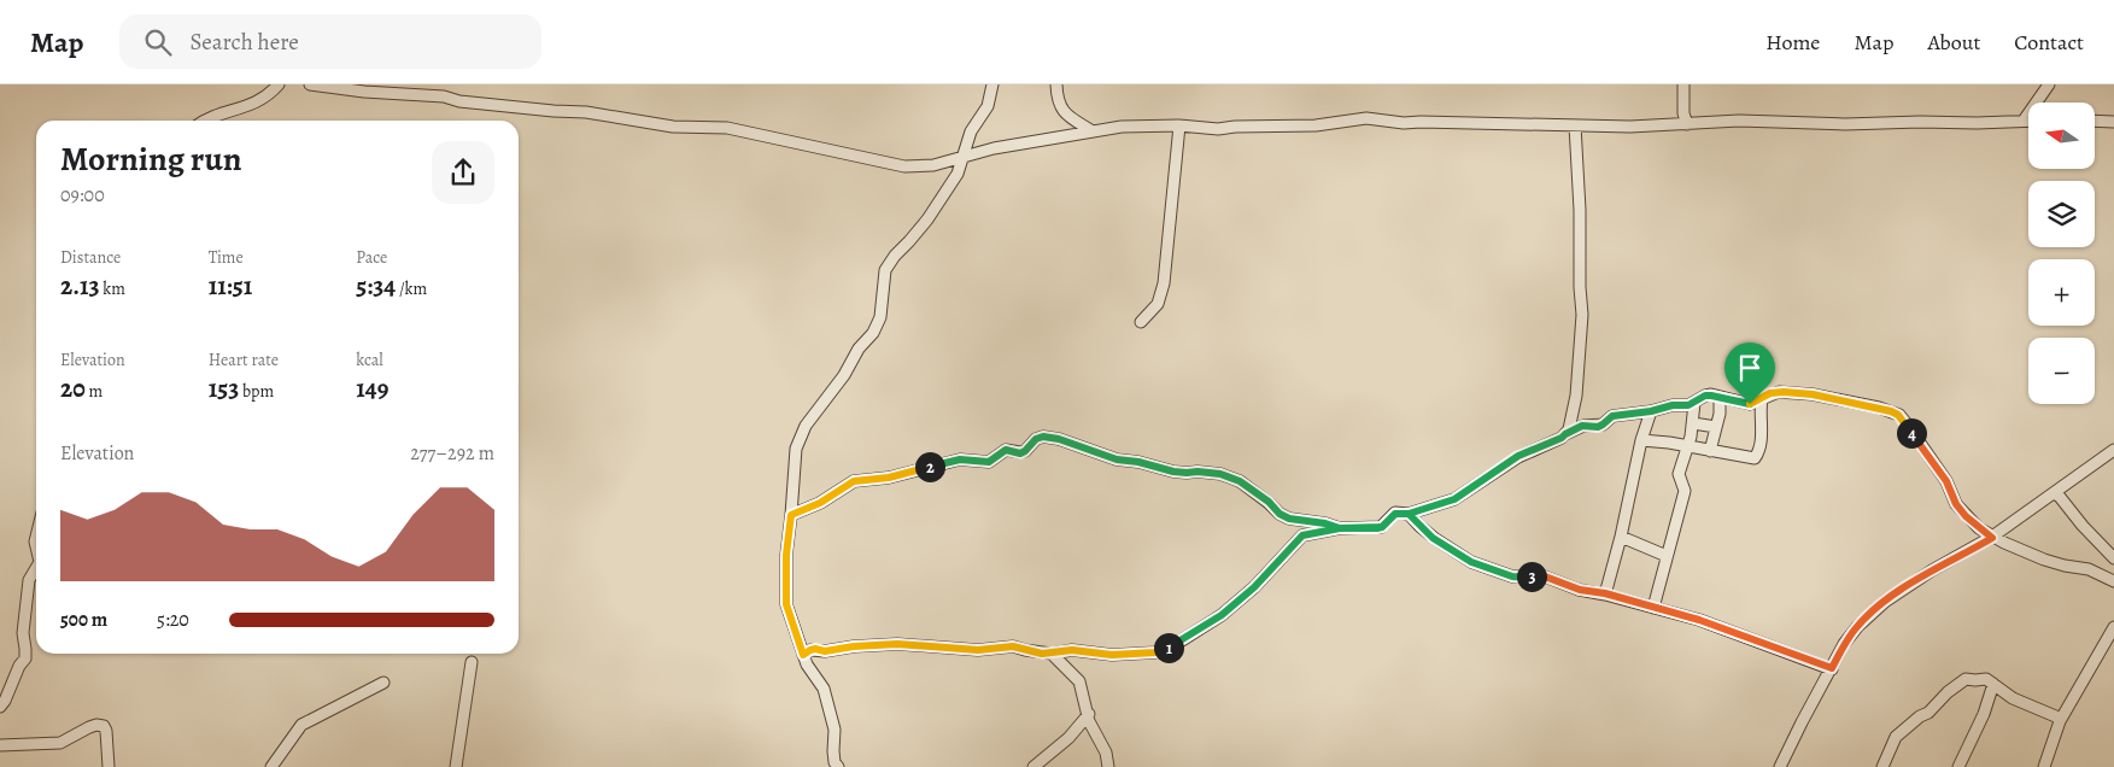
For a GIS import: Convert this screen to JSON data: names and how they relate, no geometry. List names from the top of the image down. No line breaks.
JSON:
{"north":"left","page":{"header":"Map","search":"Search here","nav":["Home","Map","About","Contact"],"map_buttons":["+","−"],"heading":["Morning run","09:00"],"stats":[["Distance","2.13 km"],["Time","11:51"],["Pace","5:34 /km"],["Elevation","20 m"],["Heart rate","153 bpm"],["kcal","149"]],"pins":["4","2","3","1"],"chart":["Elevation","277–292 m"],"list":[{"name":"500 m","note":"5:20"}]}}
